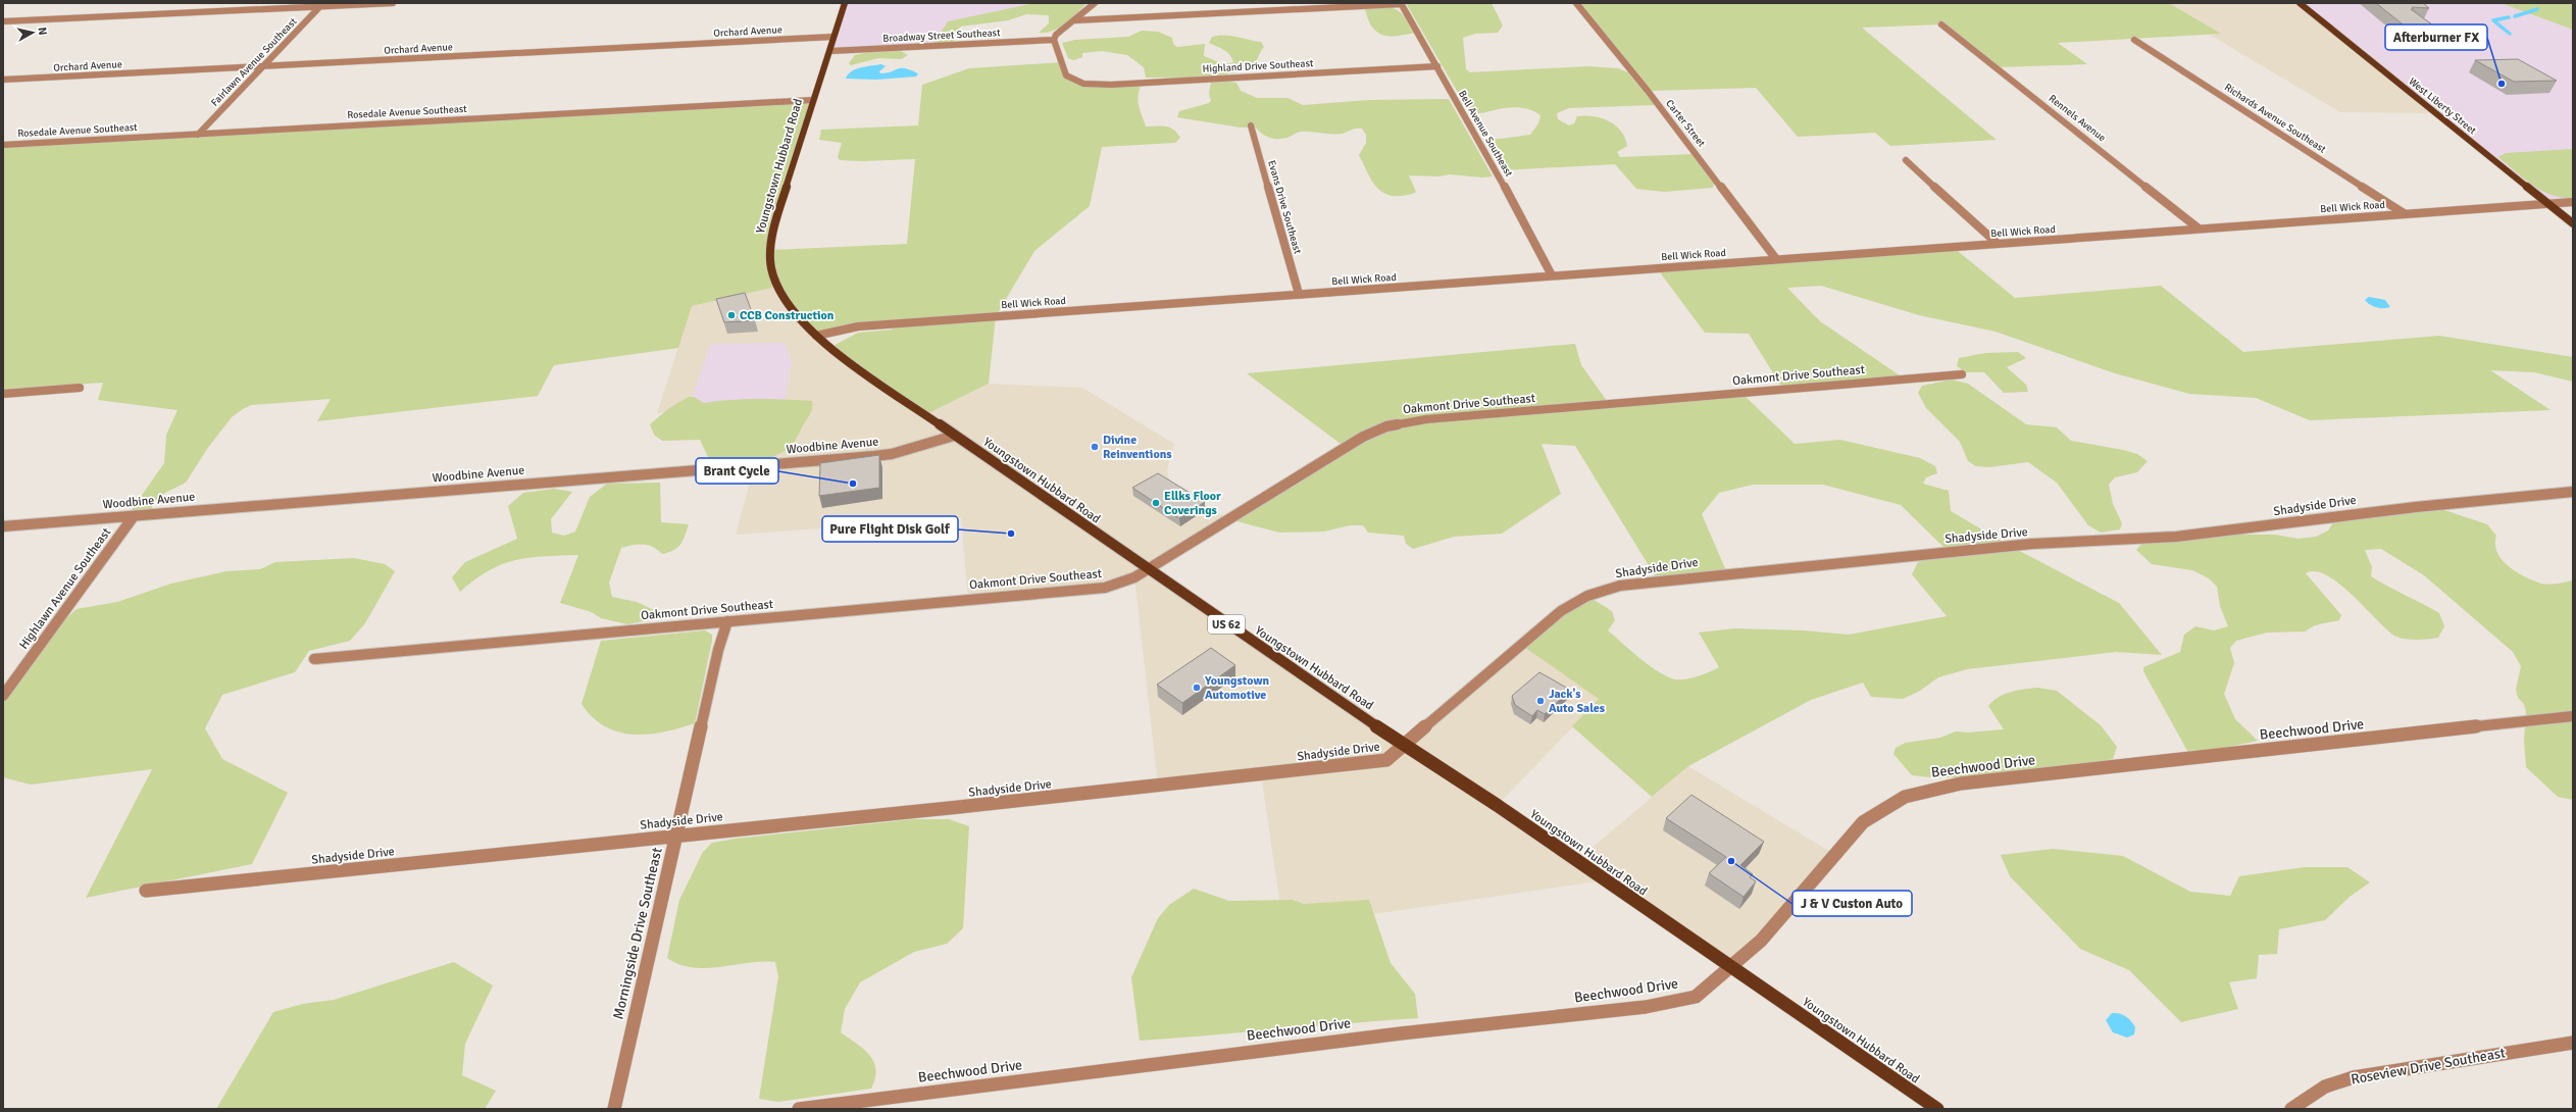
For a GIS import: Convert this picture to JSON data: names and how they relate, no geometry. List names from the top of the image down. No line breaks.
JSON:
{"streets":{"main road":["West Liberty Street","Youngstown Hubbard Road","US 62"],"street":["Orchard Avenue","Broadway Street Southeast","Fairlawn Avenue Southeast","Highland Drive Southeast","Rosedale Avenue Southeast","Rennels Avenue","Richards Avenue Southeast","Carter Street","Bell Avenue Southeast","Evans Drive Southeast","Bell Wick Road","Oakmont Drive Southeast","Woodbine Avenue","Shadyside Drive","Highlawn Avenue Southeast","Beechwood Drive","Morningside Drive Southeast","Roseview Drive Southeast"]},"crossings":[["Orchard Avenue","Fairlawn Avenue Southeast"],["Orchard Avenue","Youngstown Hubbard Road"],["Broadway Street Southeast","Highland Drive Southeast"],["Broadway Street Southeast","Youngstown Hubbard Road"],["Fairlawn Avenue Southeast","Rosedale Avenue Southeast"],["Highland Drive Southeast","Bell Avenue Southeast"],["West Liberty Street","Bell Wick Road"],["Rosedale Avenue Southeast","Youngstown Hubbard Road"],["Rennels Avenue","Bell Wick Road"],["Richards Avenue Southeast","Bell Wick Road"],["Carter Street","Bell Wick Road"],["Bell Avenue Southeast","Bell Wick Road"],["Youngstown Hubbard Road","Bell Wick Road"],["Youngstown Hubbard Road","Oakmont Drive Southeast"],["Youngstown Hubbard Road","Woodbine Avenue"],["Youngstown Hubbard Road","Shadyside Drive"],["Youngstown Hubbard Road","Beechwood Drive"],["Evans Drive Southeast","Bell Wick Road"],["Oakmont Drive Southeast","Morningside Drive Southeast"],["Woodbine Avenue","Highlawn Avenue Southeast"],["Shadyside Drive","Morningside Drive Southeast"]],"places":["Afterburner FX","CCB Construction","Divine Reinventions","Brant Cycle","Ellks Floor Coverings","Pure Flight Disk Golf","Youngstown Automotive","Jack's Auto Sales","J & V Custon Auto"],"north":"right"}
